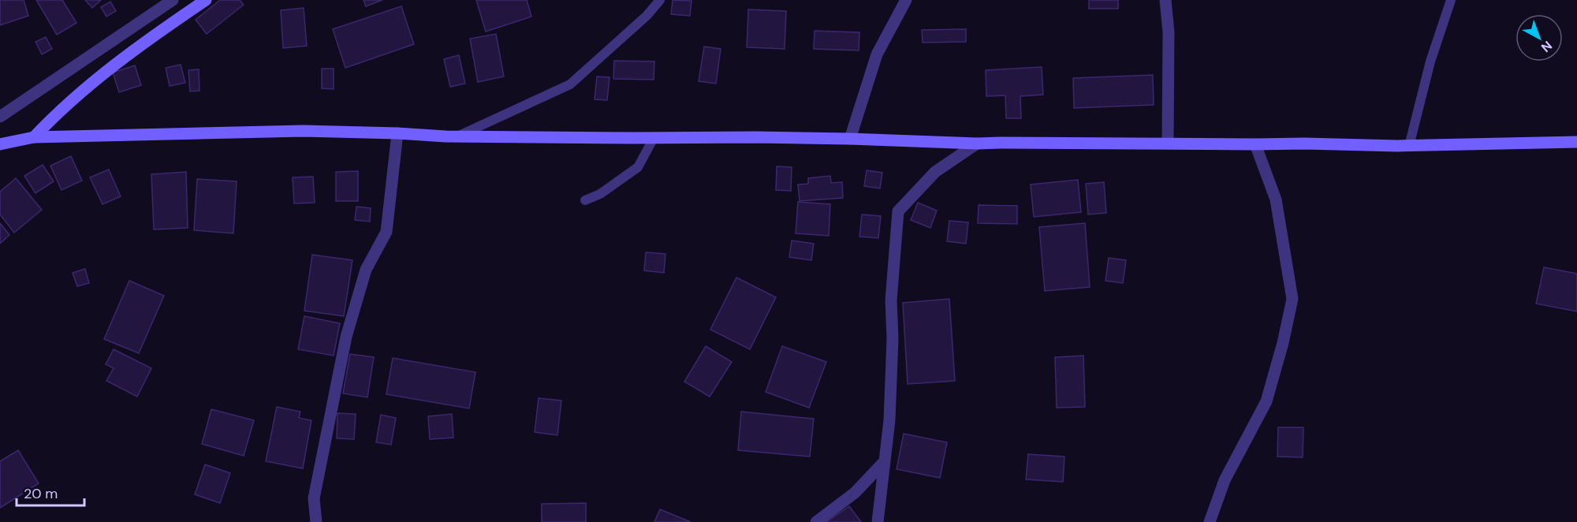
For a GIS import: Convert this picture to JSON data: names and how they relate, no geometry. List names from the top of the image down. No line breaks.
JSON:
{"scale_bar":"20 m","north":"bottom right"}
